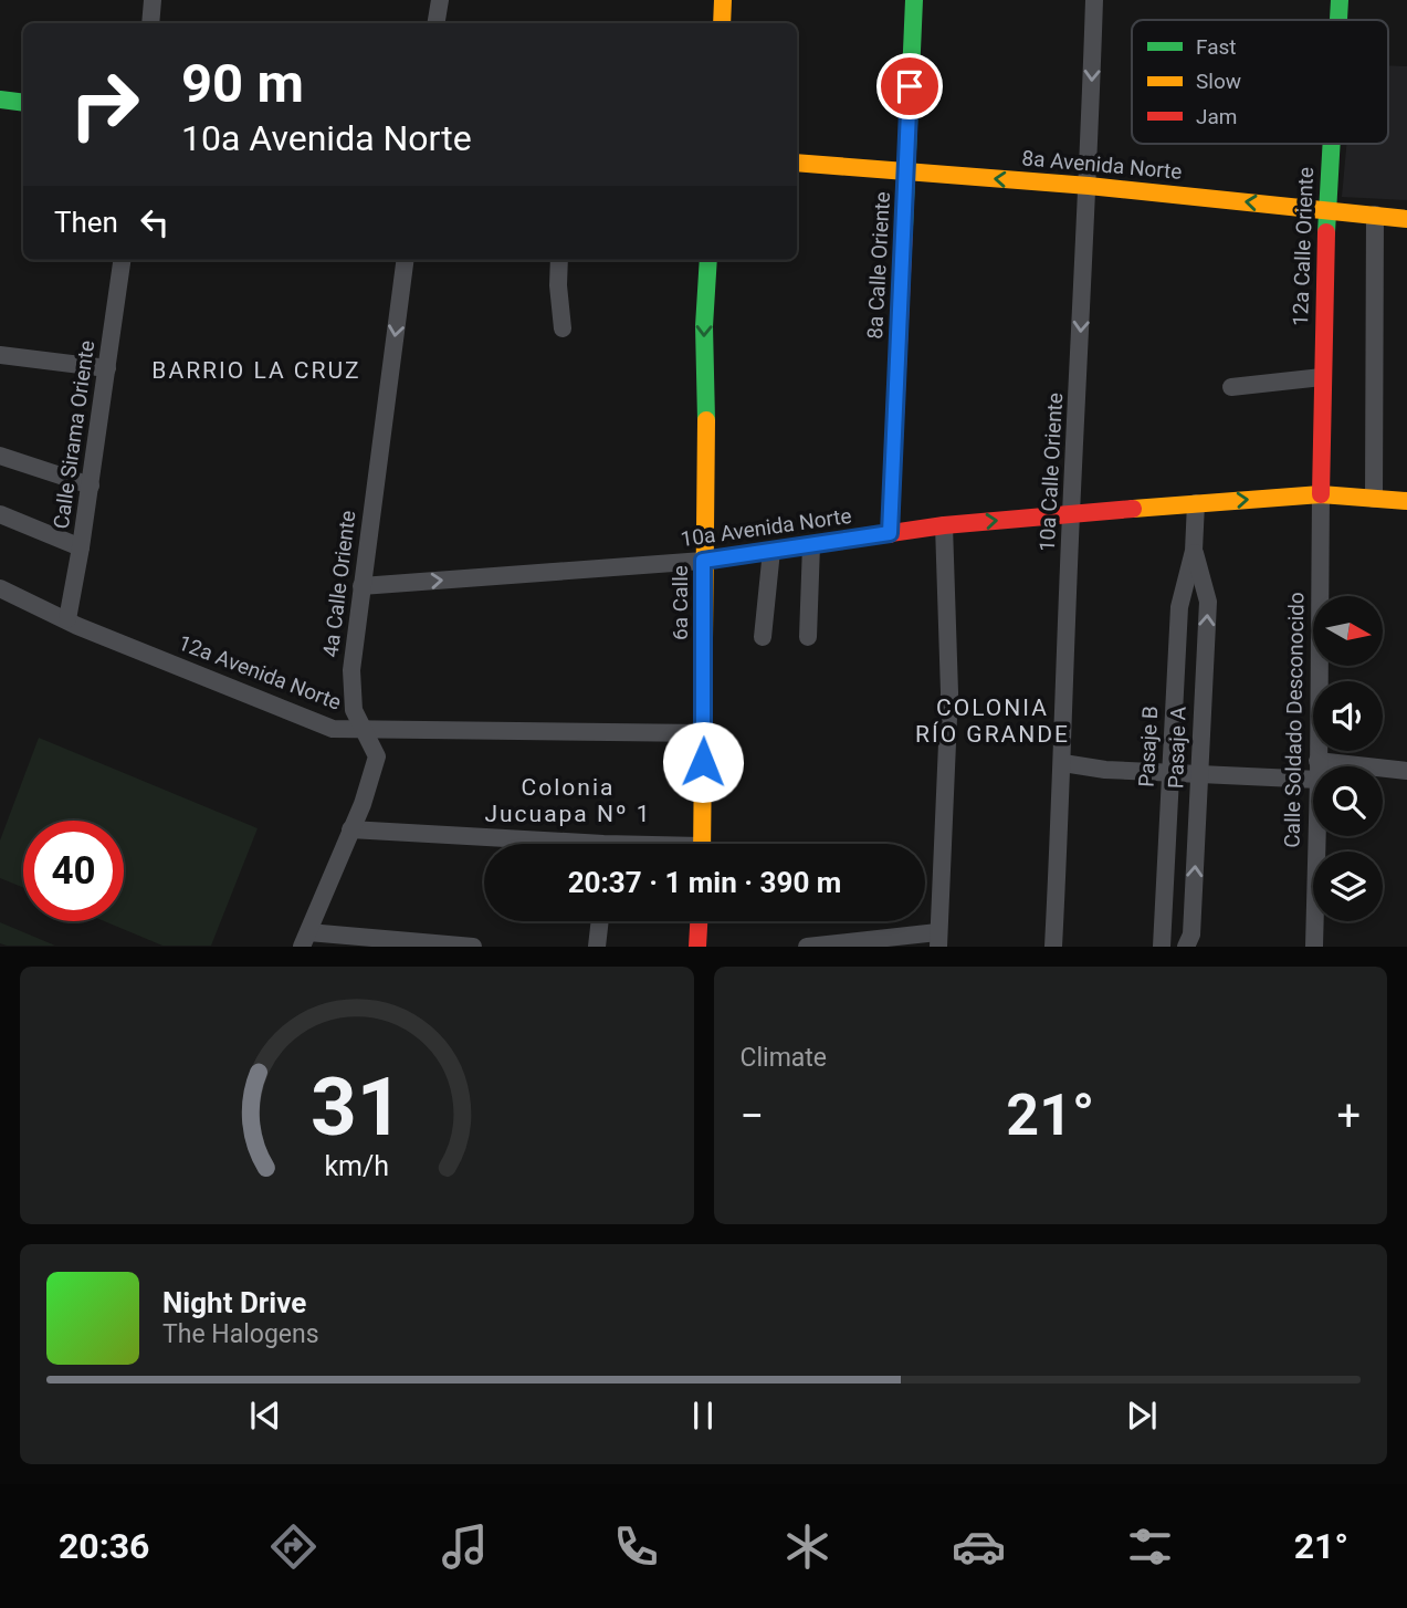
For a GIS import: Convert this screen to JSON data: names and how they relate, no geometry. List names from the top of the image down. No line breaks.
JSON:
{"streets":{"street":["8a Avenida Norte","12a Calle Oriente","8a Calle Oriente","Calle Sirama Oriente","10a Calle Oriente","10a Avenida Norte","4a Calle Oriente","6a Calle","12a Avenida Norte","Calle Soldado Desconocido","Pasaje B","Pasaje A"]},"crossings":[["8a Avenida Norte","12a Calle Oriente"],["8a Avenida Norte","8a Calle Oriente"],["8a Avenida Norte","10a Calle Oriente"],["12a Calle Oriente","10a Avenida Norte"],["12a Calle Oriente","Calle Soldado Desconocido"],["8a Calle Oriente","10a Avenida Norte"],["Calle Sirama Oriente","12a Avenida Norte"],["10a Calle Oriente","10a Avenida Norte"],["10a Avenida Norte","4a Calle Oriente"],["10a Avenida Norte","6a Calle"],["10a Avenida Norte","Calle Soldado Desconocido"],["4a Calle Oriente","12a Avenida Norte"],["6a Calle","12a Avenida Norte"],["Pasaje B","Pasaje A"]],"one_way":["8a Avenida Norte","10a Calle Oriente","10a Avenida Norte","4a Calle Oriente","Pasaje A"],"districts":["BARRIO LA CRUZ","COLONIA RÍO GRANDE","Colonia Jucuapa Nº 1"],"legend":["Fast","Slow","Jam"],"north":"right","page":{"turn":["90 m","10a Avenida Norte"],"then":"Then","limit":"40","trip":"20:37 · 1 min · 390 m","tile":"Climate","heat":["−","21°","+"],"song":["Night Drive","The Halogens"],"tabs":["20:36","21°"],"gauge":["31","km/h"]}}
